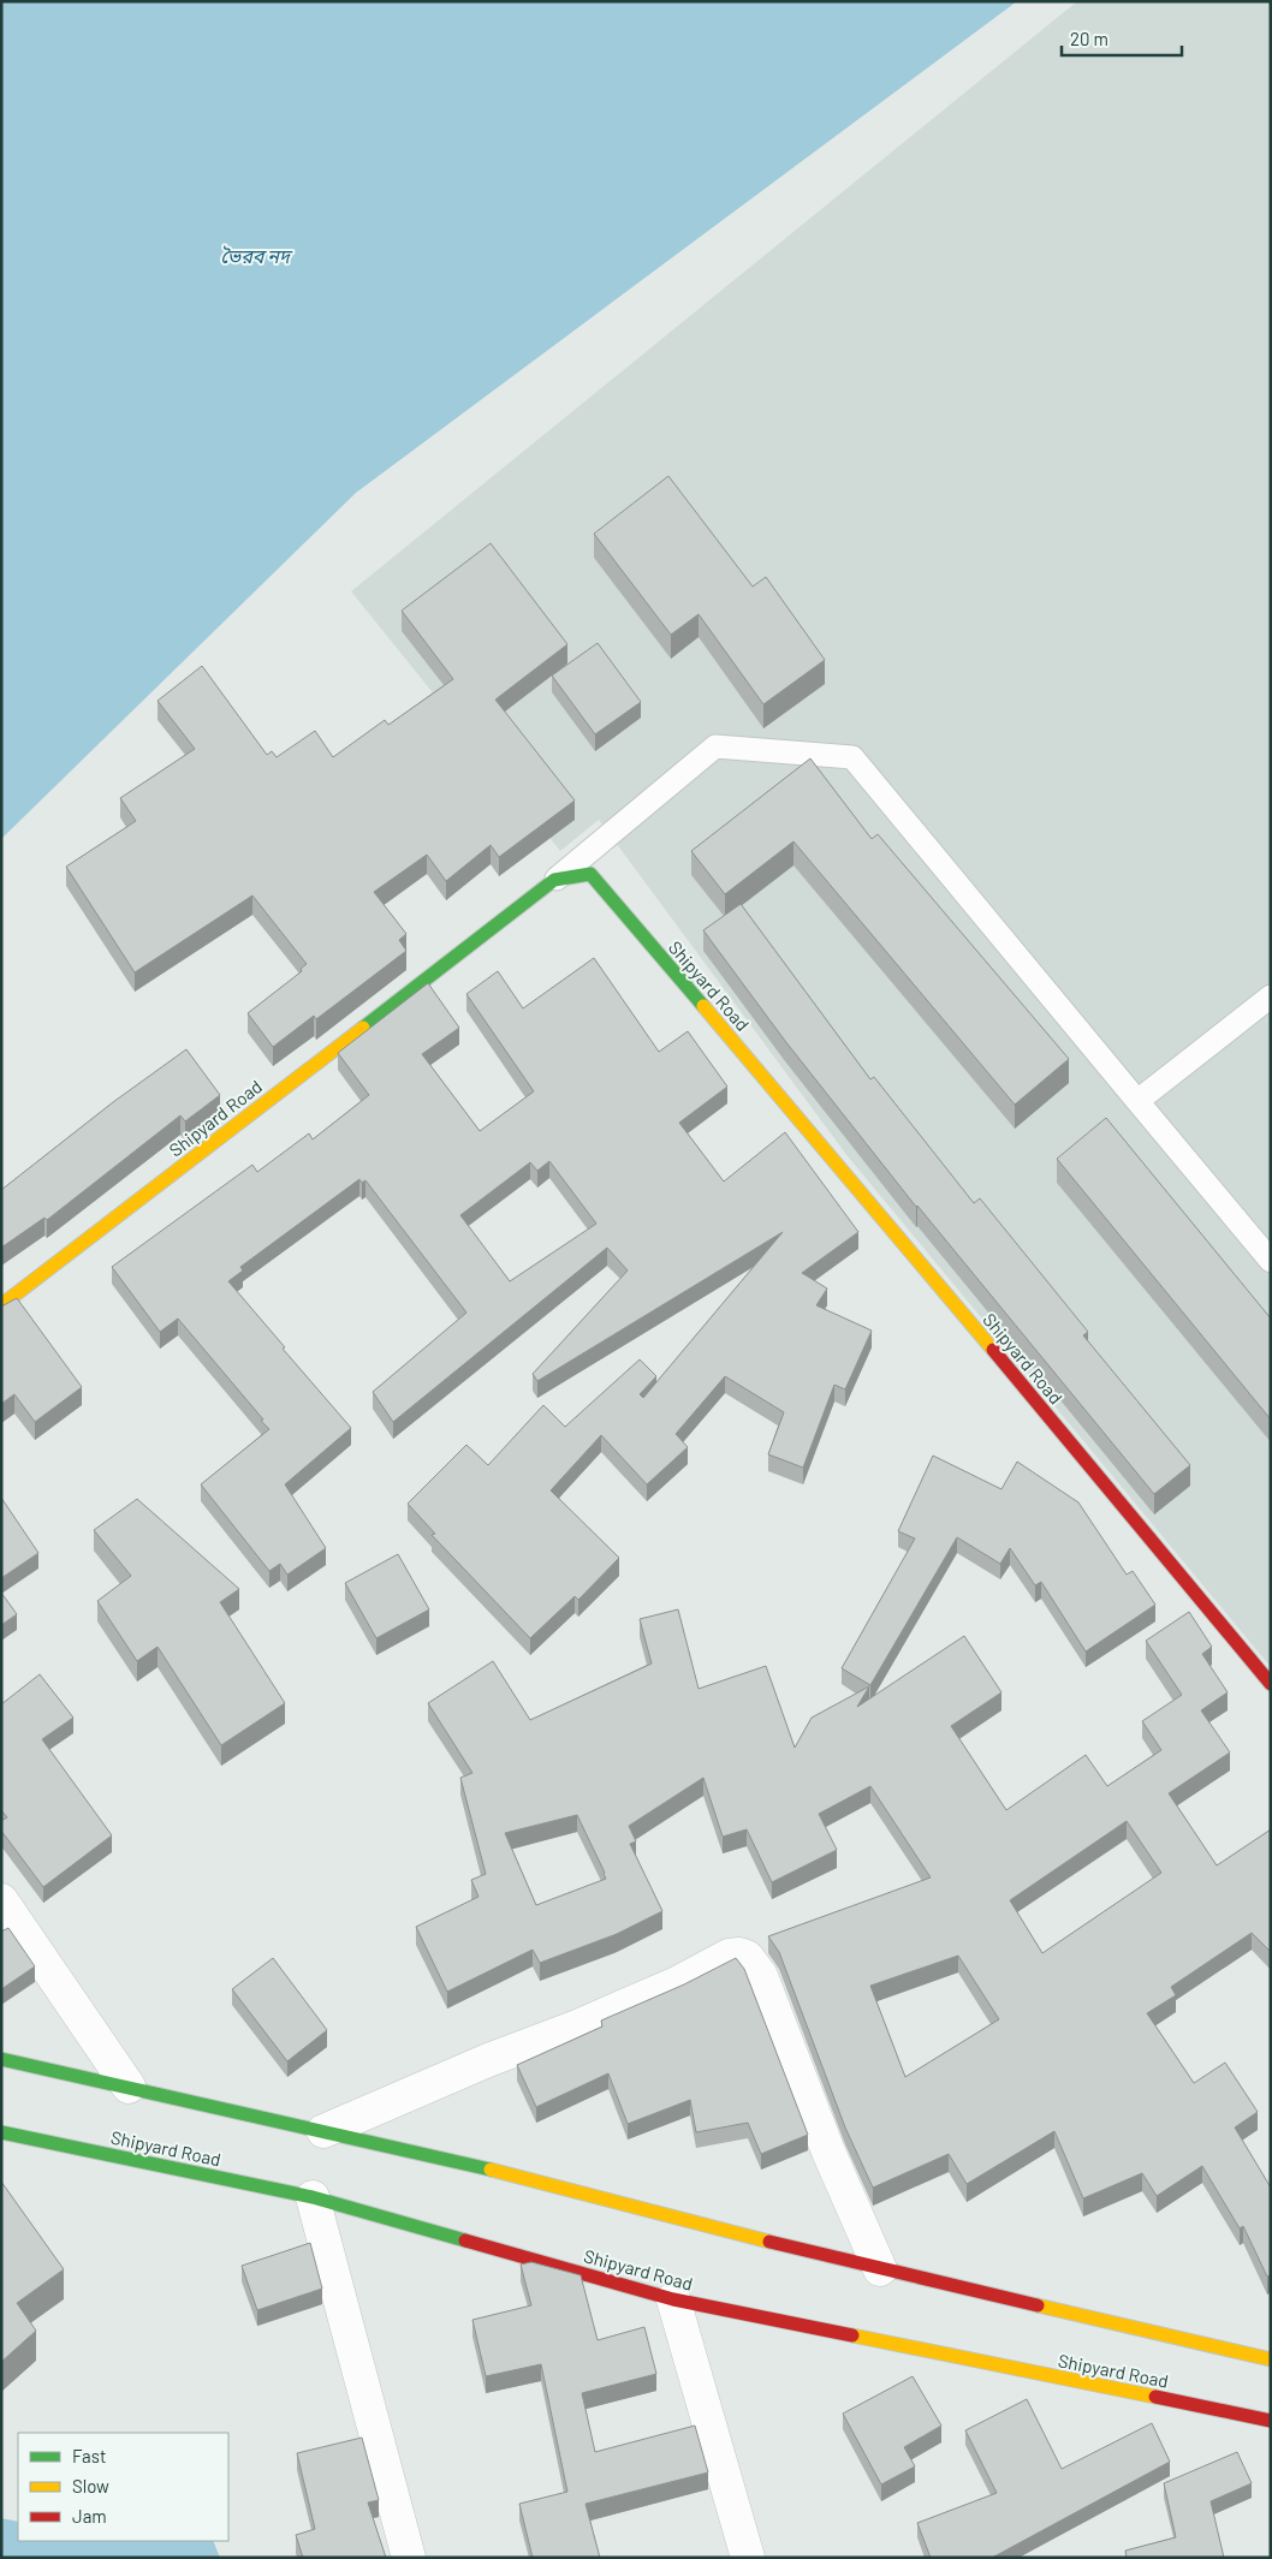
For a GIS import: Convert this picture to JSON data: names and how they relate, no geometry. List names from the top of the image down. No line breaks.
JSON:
{"streets":{"main road":["Shipyard Road"]},"water":["ভৈরব নদ"],"legend":["Fast","Slow","Jam"],"scale_bar":"20 m"}
